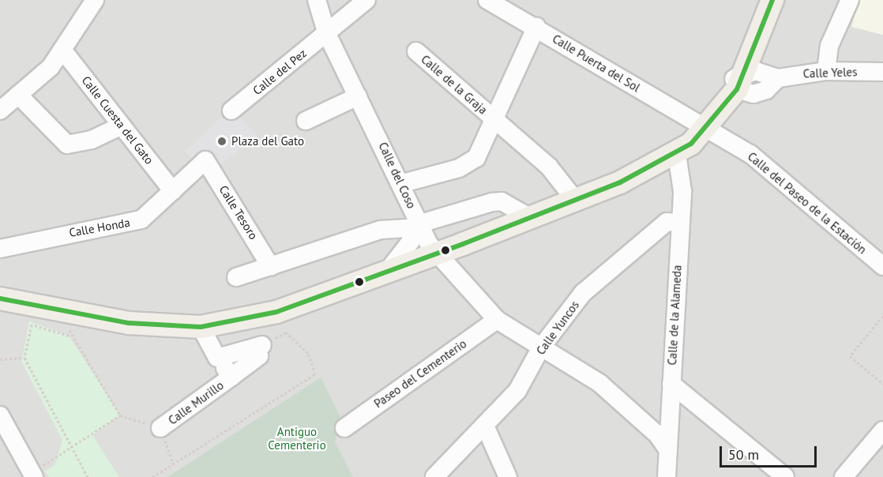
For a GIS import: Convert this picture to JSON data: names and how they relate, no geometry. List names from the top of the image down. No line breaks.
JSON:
{"streets":{"street":["Calle Puerta del Sol","Calle del Pez","Calle Yeles","Calle de la Graja","Calle Cuesta del Gato","Calle del Coso","Calle del Paseo de la Estación","Calle Tesoro","Calle Honda","Calle de la Alameda","Calle Yuncos","Paseo del Cementerio","Calle Murillo"]},"crossings":[["Calle Puerta del Sol","Calle del Paseo de la Estación"],["Calle del Pez","Calle del Coso"],["Calle de la Graja","Calle del Coso"],["Calle Cuesta del Gato","Calle Honda"],["Calle del Coso","Calle de la Alameda"],["Calle del Coso","Calle Yuncos"],["Calle del Coso","Paseo del Cementerio"],["Calle Tesoro","Calle Honda"],["Calle de la Alameda","Calle Yuncos"]],"parks":["Antiguo Cementerio"],"places":["Plaza del Gato"],"scale_bar":"50 m"}
